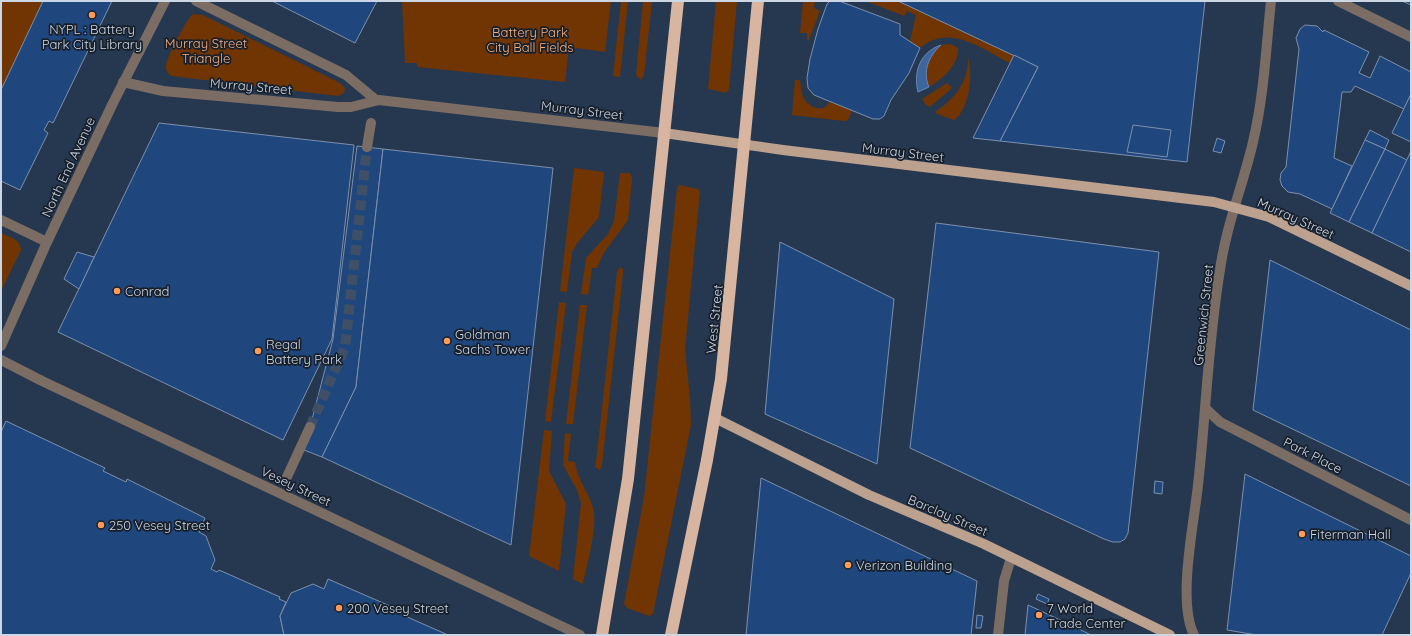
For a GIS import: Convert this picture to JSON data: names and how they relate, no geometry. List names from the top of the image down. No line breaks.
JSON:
{"streets":{"highway":["West Street"],"main road":["Murray Street","Barclay Street"],"street":["North End Avenue","Greenwich Street","Park Place","Vesey Street"]},"crossings":[["Murray Street","North End Avenue"],["Murray Street","Greenwich Street"],["Murray Street","West Street"],["Greenwich Street","Park Place"],["West Street","Barclay Street"]],"parks":["Battery Park City Ball Fields","Murray Street Triangle"],"places":["NYPL : Battery Park City Library","Conrad","Goldman Sachs Tower","Regal Battery Park","250 Vesey Street","Fiterman Hall","Verizon Building","200 Vesey Street","7 World Trade Center"]}
